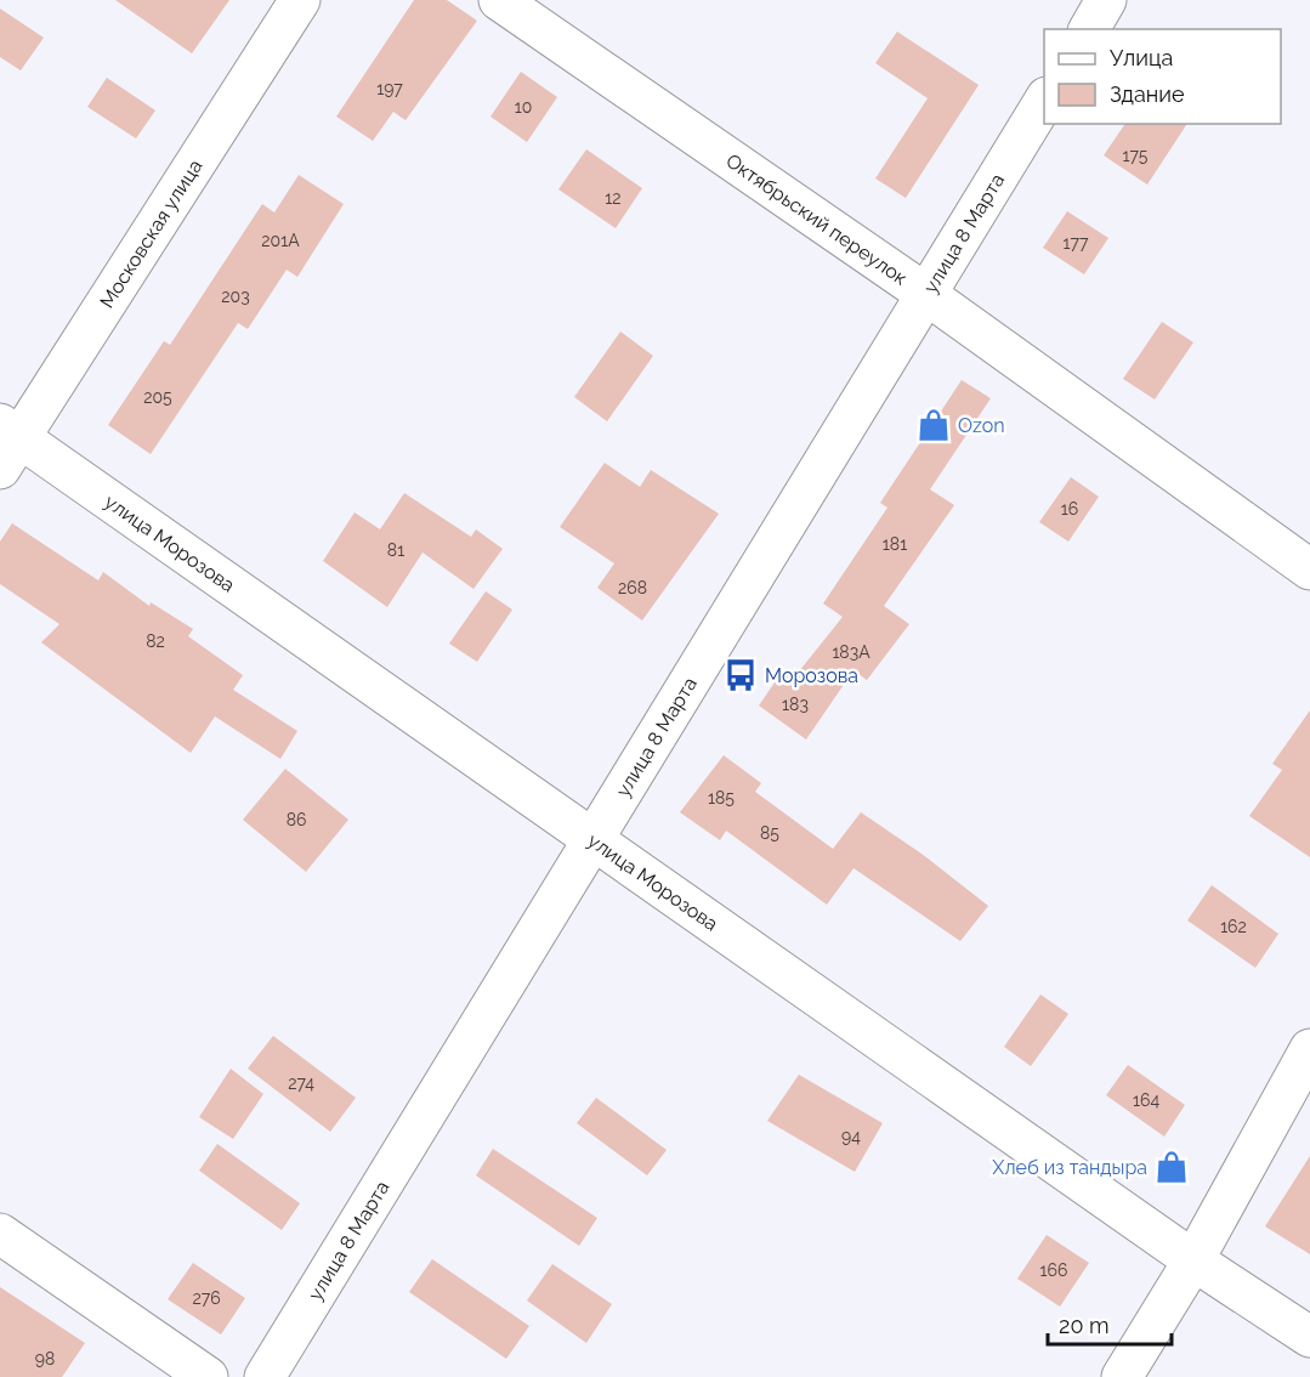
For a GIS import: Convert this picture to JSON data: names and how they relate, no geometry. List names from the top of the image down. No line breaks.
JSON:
{"streets":{"street":["Октябрьский переулок","улица 8 Марта","Московская улица","улица Морозова"]},"crossings":[["Октябрьский переулок","улица 8 Марта"],["улица 8 Марта","улица Морозова"],["Московская улица","улица Морозова"]],"places":{"shop":["Ozon","Хлеб из тандыра"],"bus stop":["Морозова"]},"house_numbers":["197","10","175","12","201А","177","203","205","16","181","81","268","82","183А","183","185","86","85","162","274","164","94","166","276","98"],"legend":["Улица","Здание"],"scale_bar":"20 m"}
